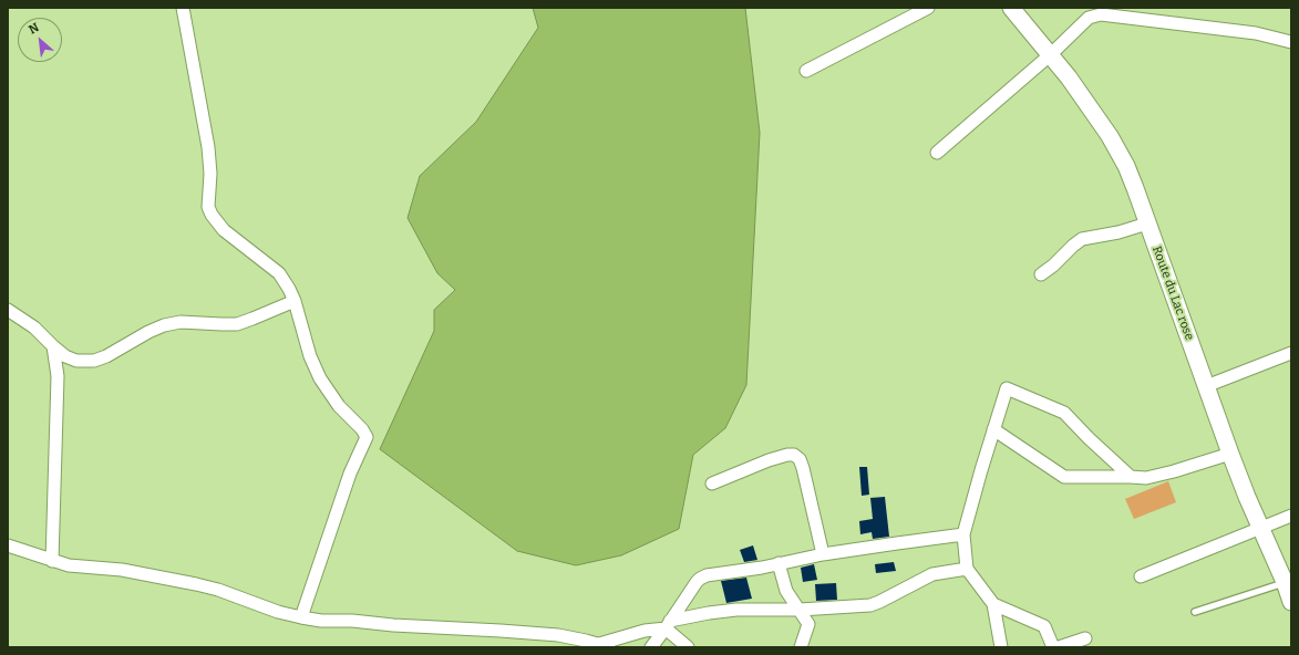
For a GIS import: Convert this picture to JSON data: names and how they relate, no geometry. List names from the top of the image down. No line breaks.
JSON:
{"streets":{"main road":["Route du Lac rose"]},"north":"top left"}
